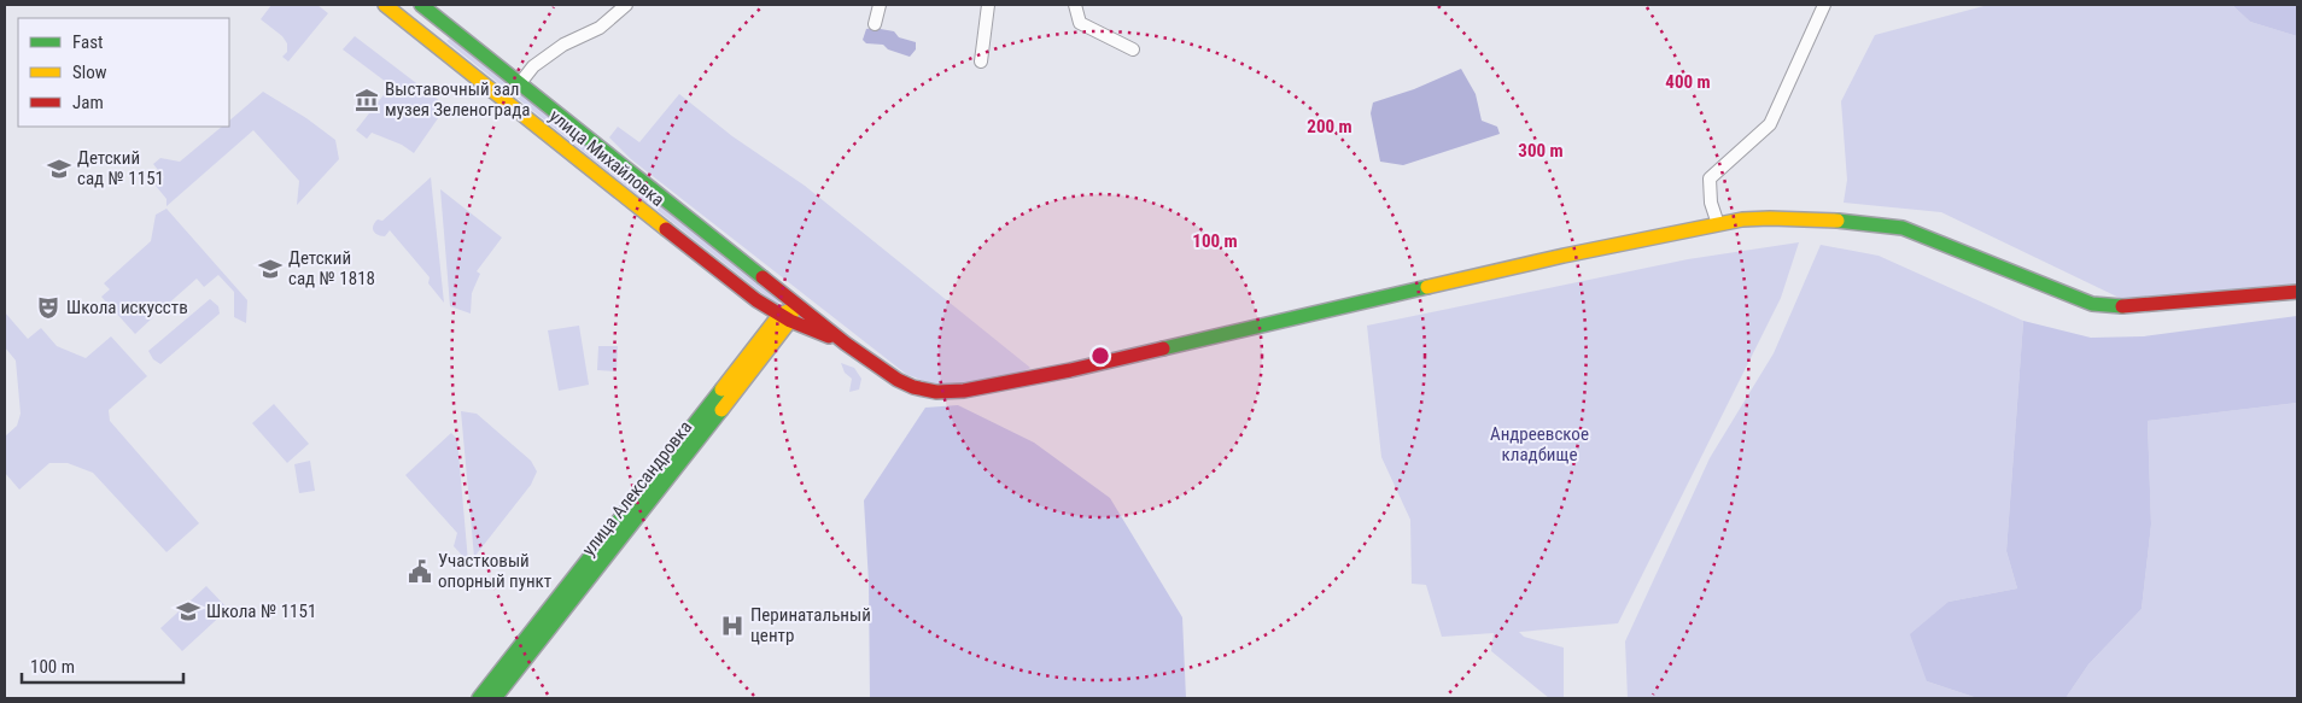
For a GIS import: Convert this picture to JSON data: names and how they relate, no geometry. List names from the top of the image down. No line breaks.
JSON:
{"streets":{"main road":["улица Михайловка","улица Александровка"]},"crossings":[["улица Михайловка","улица Александровка"]],"parks":["Андреевское кладбище"],"places":{"museum":["Выставочный зал музея Зеленограда"],"school or university":["Детский сад № 1151","Детский сад № 1818","Школа № 1151"],"theatre":["Школа искусств"],"public building":["Участковый опорный пункт"],"hospital":["Перинатальный центр"]},"legend":["Fast","Slow","Jam"],"scale_bar":"100 m","rings":["400 m","200 m","300 m","100 m"]}
